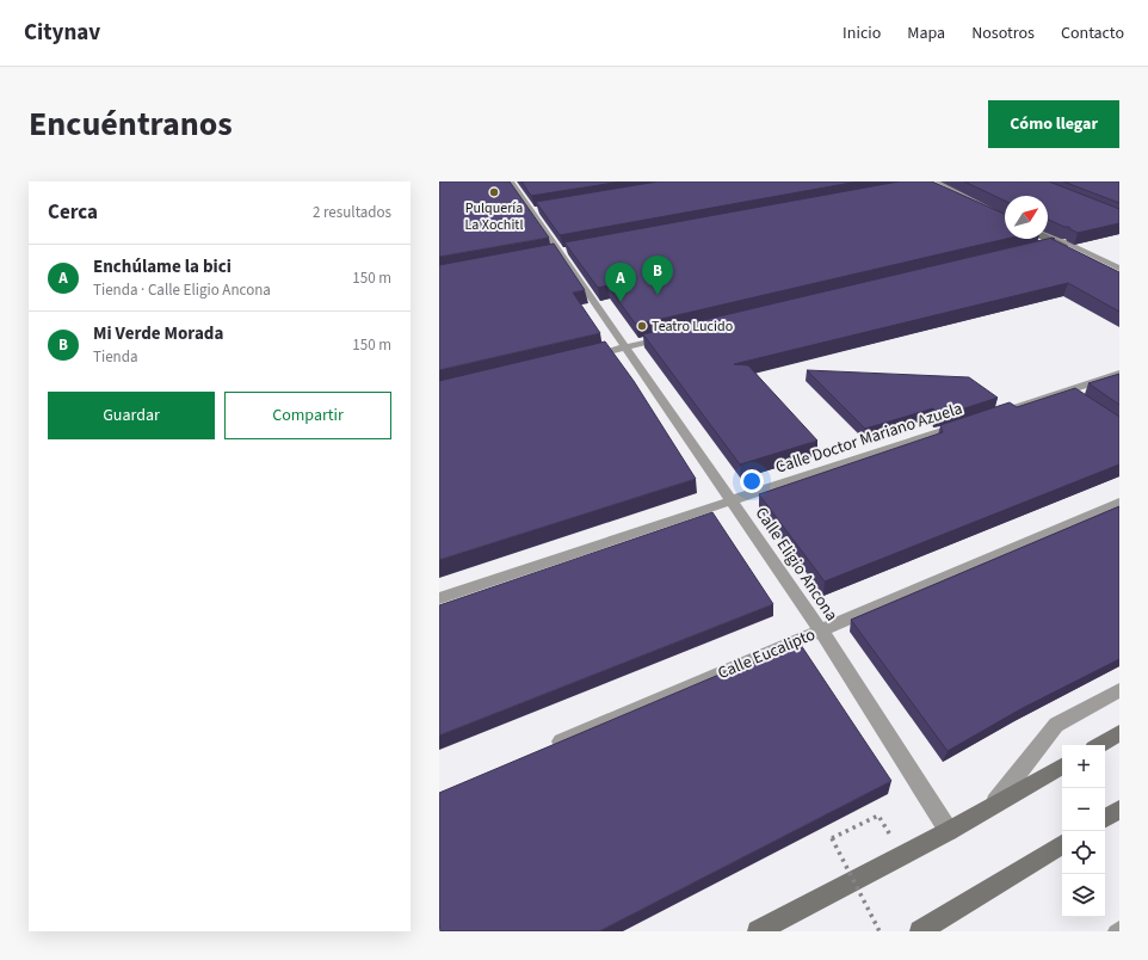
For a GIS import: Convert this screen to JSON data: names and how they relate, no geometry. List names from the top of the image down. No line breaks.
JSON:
{"streets":{"street":["Calle Doctor Mariano Azuela","Calle Eligio Ancona","Calle Eucalipto"]},"crossings":[["Calle Doctor Mariano Azuela","Calle Eligio Ancona"],["Calle Eligio Ancona","Calle Eucalipto"]],"places":["Pulquería La Xochitl","Teatro Lucido"],"north":"top right","page":{"header":"Citynav","nav":["Inicio","Mapa","Nosotros","Contacto"],"title":"Encuéntranos","buttons":["Cómo llegar",["Guardar","Compartir"]],"heading":["Cerca","2 resultados"],"list":[{"mark":"A","name":"Enchúlame la bici","note":"Tienda · Calle Eligio Ancona","value":"150 m"},{"mark":"B","name":"Mi Verde Morada","note":"Tienda","value":"150 m"}],"pins":["B","A"],"map_buttons":["+","−"]}}
